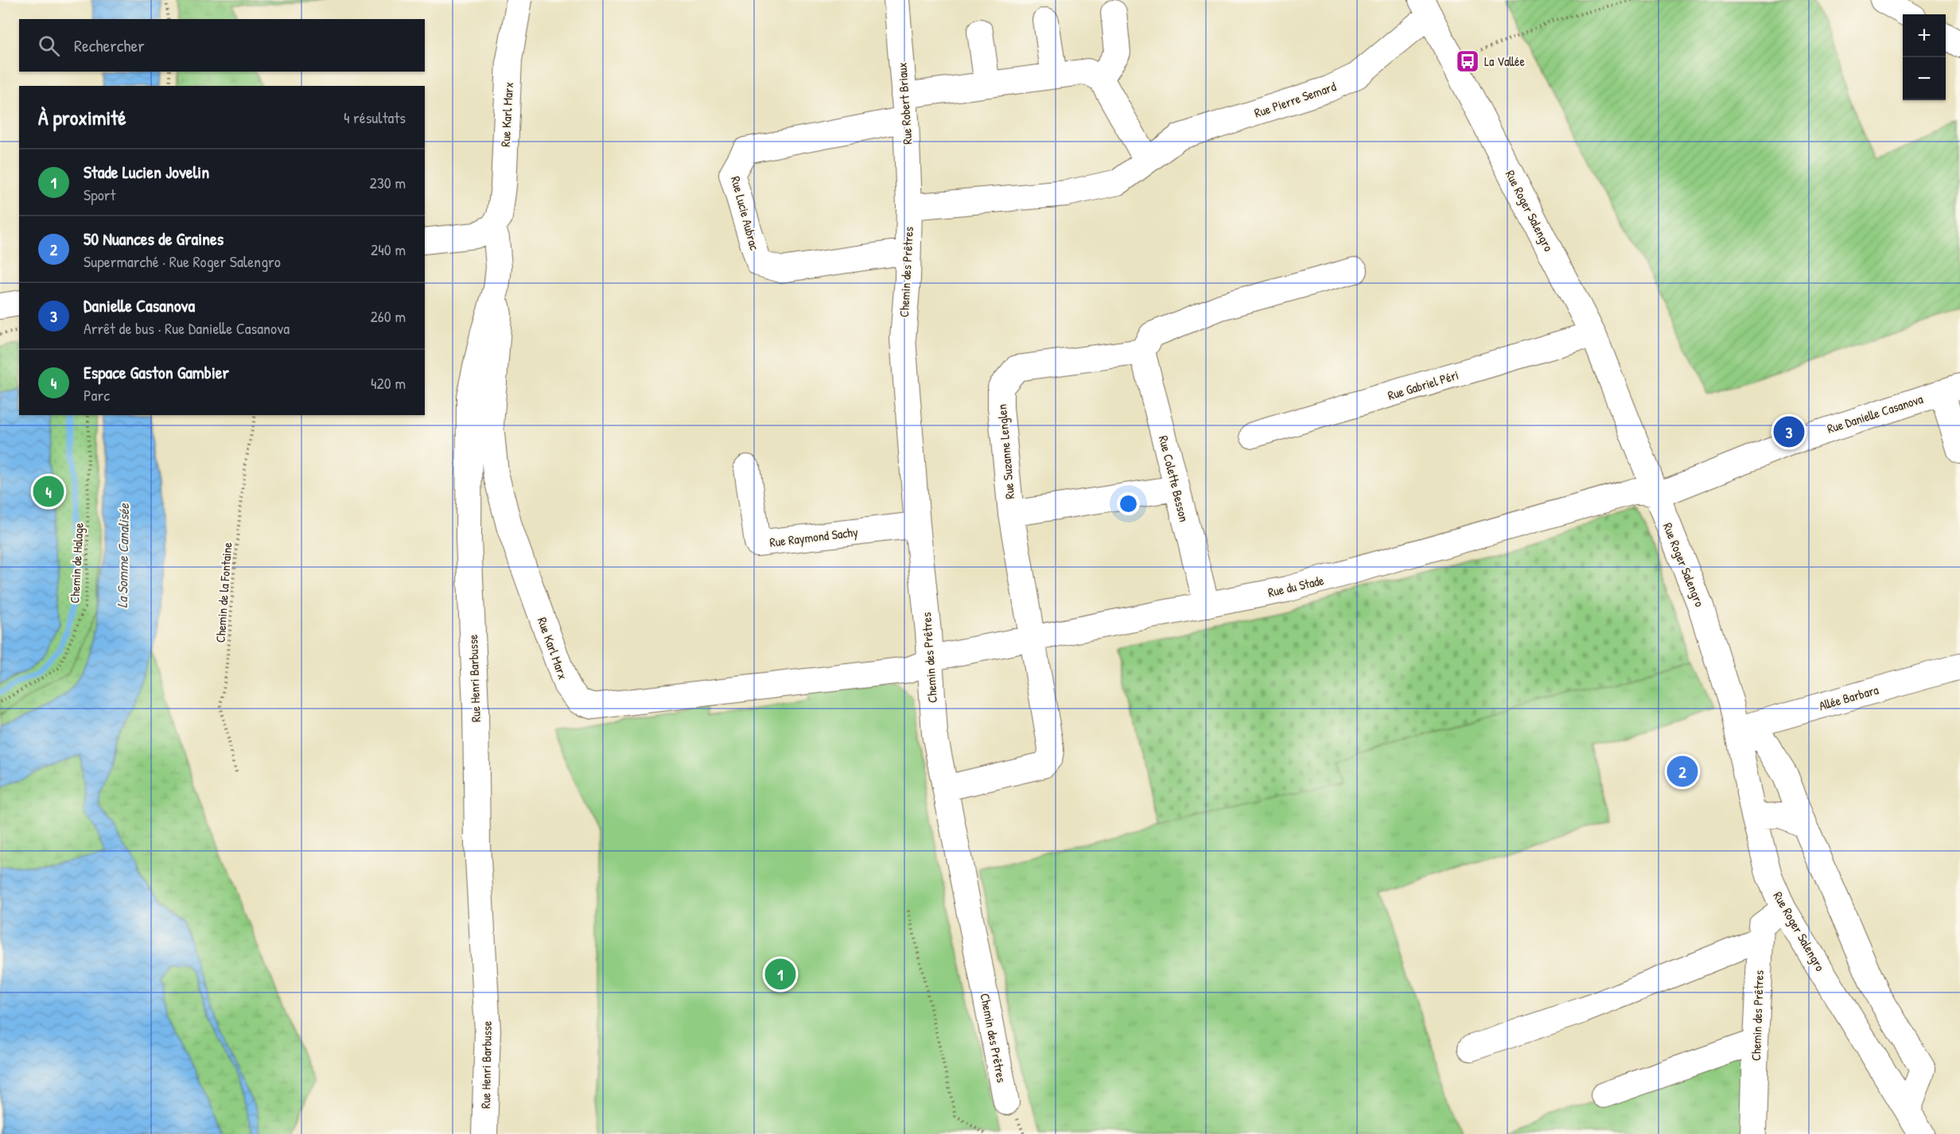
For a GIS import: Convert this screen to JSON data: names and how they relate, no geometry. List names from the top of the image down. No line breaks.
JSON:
{"streets":{"street":["Rue Pierre Semard","Rue Robert Briaux","Rue Karl Marx","Rue Roger Salengro","Rue Lucie Aubrac","Chemin des Prêtres","Rue Gabriel Péri","Rue Danielle Casanova","Rue Suzanne Lenglen","Rue Colette Besson","Rue Raymond Sachy","Rue du Stade","Rue Henri Barbusse","Allée Barbara"],"path":["Chemin de Halage","Chemin de la Fontaine"]},"crossings":[["Rue Pierre Semard","Rue Robert Briaux"],["Rue Pierre Semard","Rue Roger Salengro"],["Rue Pierre Semard","Chemin des Prêtres"],["Rue Robert Briaux","Rue Lucie Aubrac"],["Rue Robert Briaux","Chemin des Prêtres"],["Rue Karl Marx","Chemin des Prêtres"],["Rue Karl Marx","Rue du Stade"],["Rue Karl Marx","Rue Henri Barbusse"],["Rue Roger Salengro","Chemin des Prêtres"],["Rue Roger Salengro","Rue Gabriel Péri"],["Rue Roger Salengro","Rue Danielle Casanova"],["Rue Roger Salengro","Rue du Stade"],["Rue Roger Salengro","Allée Barbara"],["Rue Lucie Aubrac","Chemin des Prêtres"],["Chemin des Prêtres","Rue Suzanne Lenglen"],["Chemin des Prêtres","Rue Raymond Sachy"],["Chemin des Prêtres","Rue du Stade"],["Rue Danielle Casanova","Rue du Stade"],["Rue Suzanne Lenglen","Rue Colette Besson"],["Rue Suzanne Lenglen","Rue du Stade"],["Rue Colette Besson","Rue du Stade"]],"water":["La Somme Canalisée"],"places":{"bus stop":["La Vallée"]},"page":{"map_buttons":["+","−"],"search":"Rechercher","heading":["À proximité","4 résultats"],"list":[{"mark":"1","name":"Stade Lucien Jovelin","note":"Sport","value":"230 m"},{"mark":"2","name":"50 Nuances de Graines","note":"Supermarché · Rue Roger Salengro","value":"240 m"},{"mark":"3","name":"Danielle Casanova","note":"Arrêt de bus · Rue Danielle Casanova","value":"260 m"},{"mark":"4","name":"Espace Gaston Gambier","note":"Parc","value":"420 m"}],"pins":["3","4","2","1"]}}
